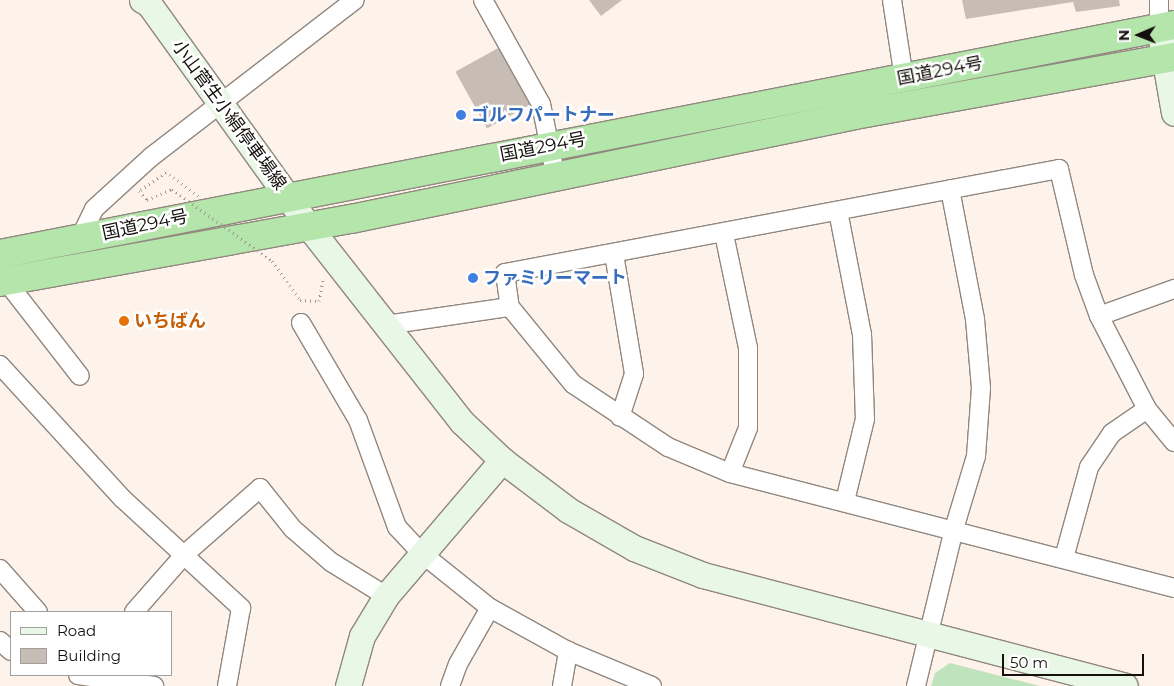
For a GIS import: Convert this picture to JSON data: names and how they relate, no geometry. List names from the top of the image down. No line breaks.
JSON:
{"streets":{"highway":["国道294号"],"street":["小山菅生小絹停車場線"]},"crossings":[["国道294号","小山菅生小絹停車場線"]],"places":["ゴルフパートナー","ファミリーマート","いちばん"],"legend":["Road","Building"],"scale_bar":"50 m","north":"left"}
